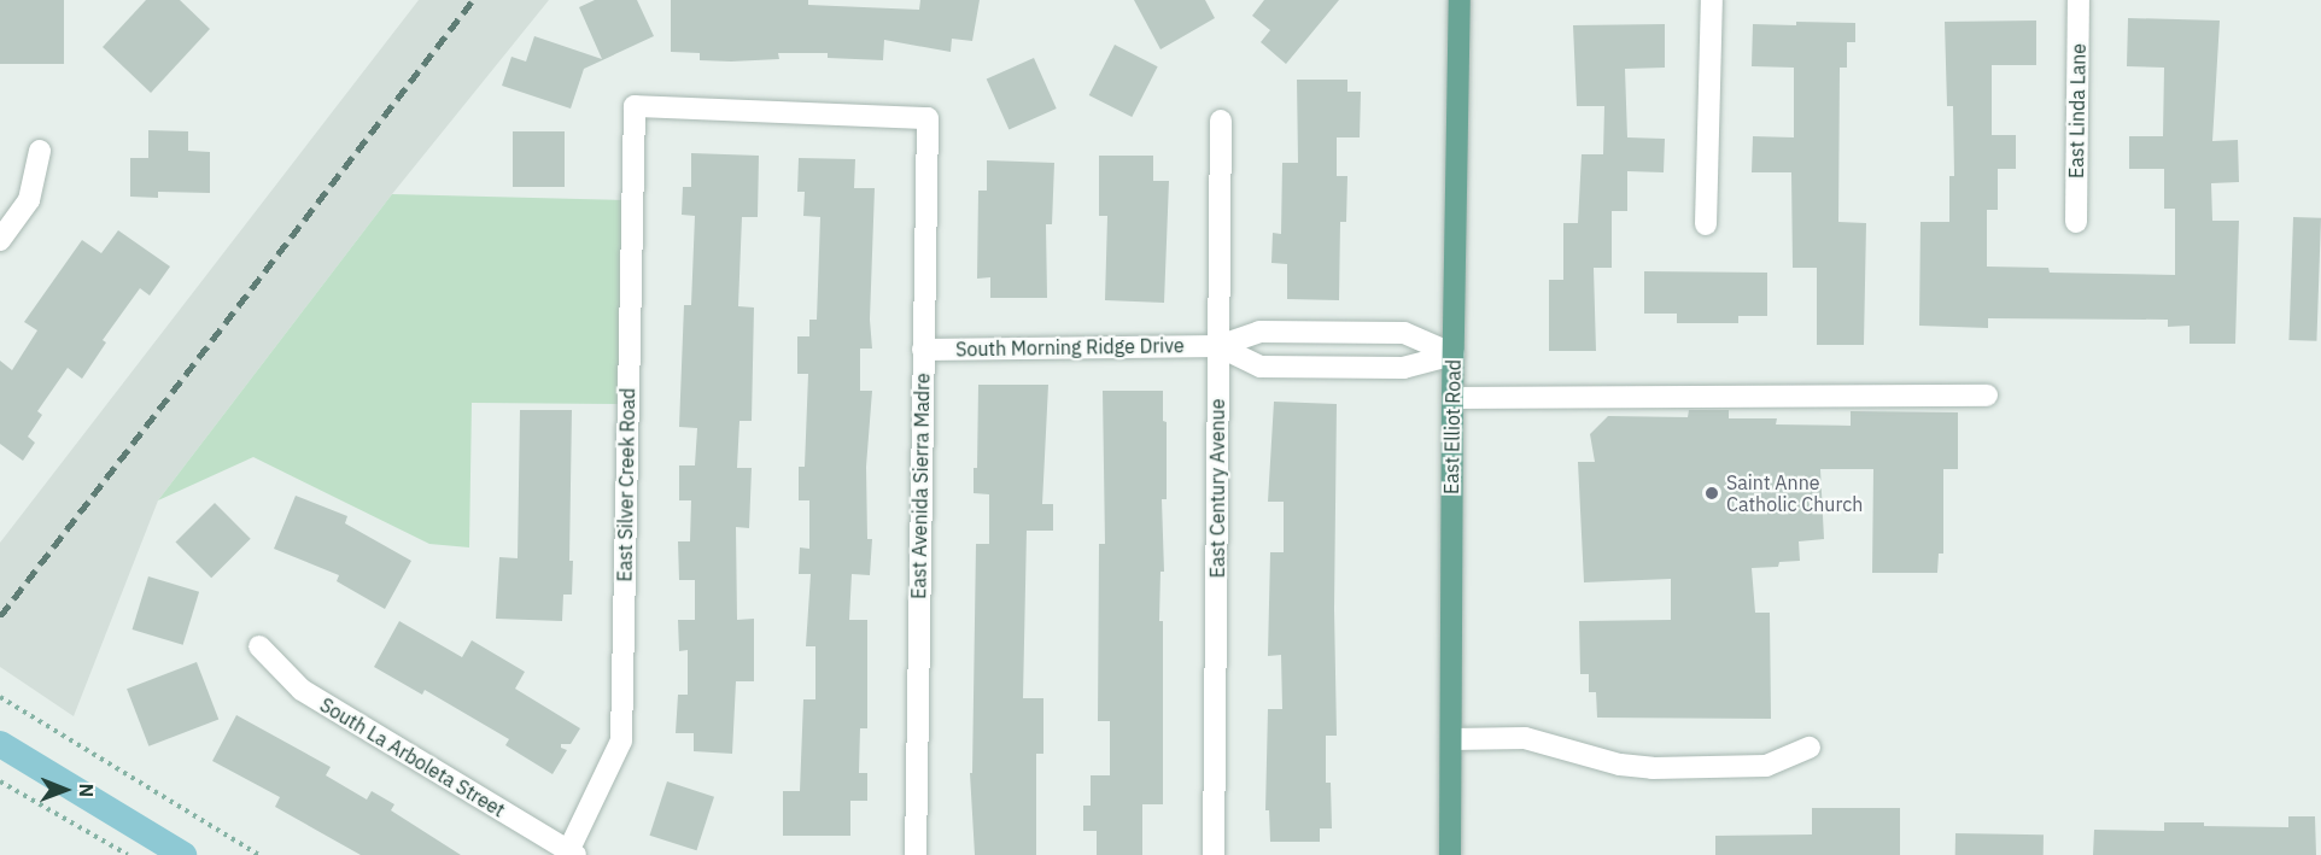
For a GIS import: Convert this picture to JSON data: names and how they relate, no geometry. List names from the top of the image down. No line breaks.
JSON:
{"streets":{"main road":["East Elliot Road"],"street":["East Linda Lane","South Morning Ridge Drive","East Silver Creek Road","East Avenida Sierra Madre","East Century Avenue","South La Arboleta Street"]},"crossings":[["South Morning Ridge Drive","East Elliot Road"],["South Morning Ridge Drive","East Avenida Sierra Madre"],["South Morning Ridge Drive","East Century Avenue"],["East Silver Creek Road","East Avenida Sierra Madre"],["East Silver Creek Road","South La Arboleta Street"]],"places":["Saint Anne Catholic Church"],"north":"right"}
